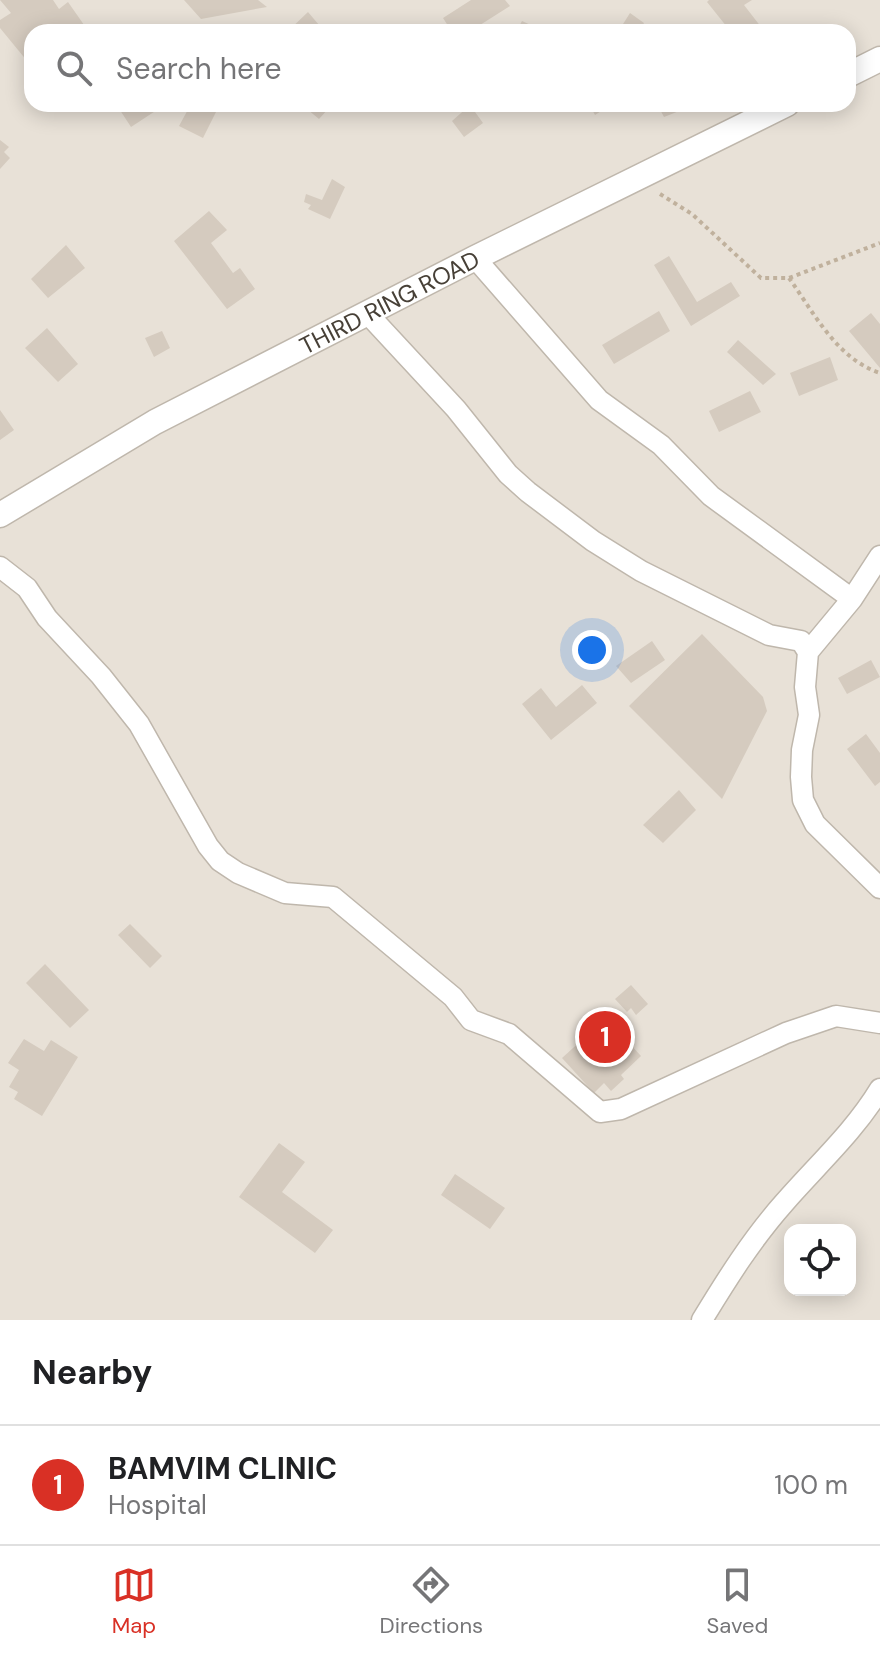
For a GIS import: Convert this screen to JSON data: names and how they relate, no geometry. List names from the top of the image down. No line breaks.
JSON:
{"streets":{"street":["THIRD RING ROAD"]},"page":{"search":"Search here","pins":"1","heading":"Nearby","list":[{"mark":"1","name":"BAMVIM CLINIC","note":"Hospital","value":"100 m"}],"nav":["Map","Directions","Saved"]}}
